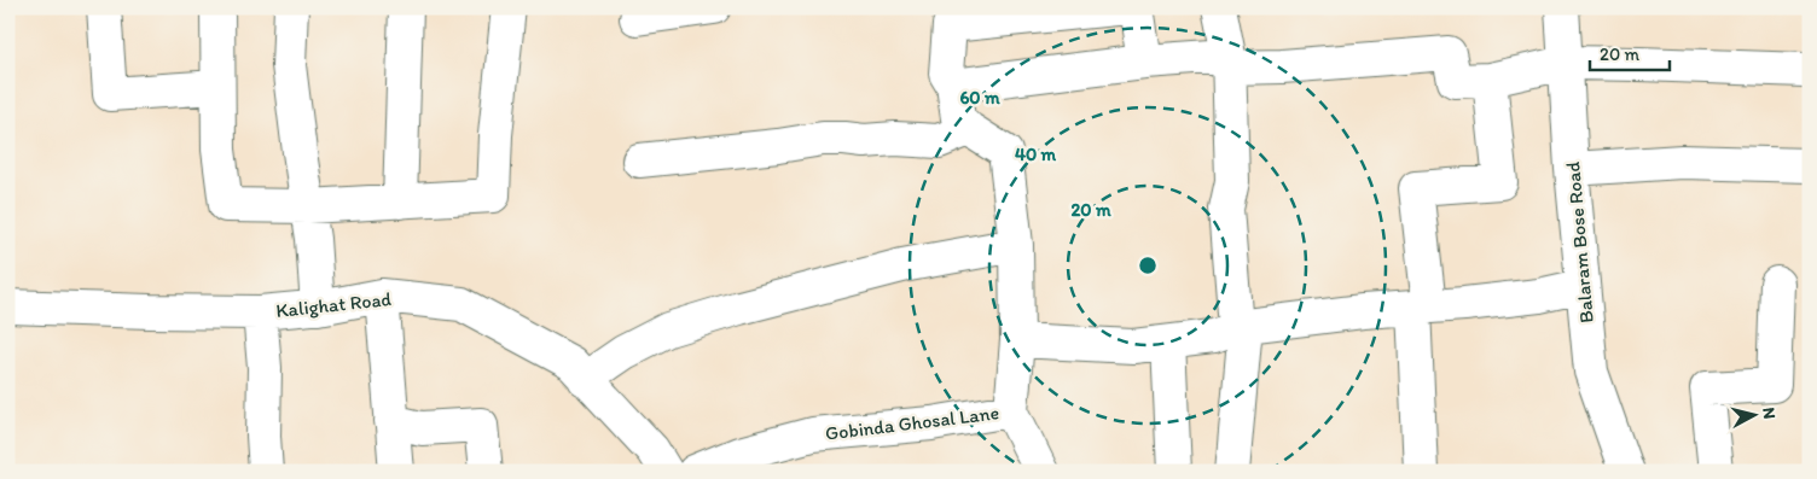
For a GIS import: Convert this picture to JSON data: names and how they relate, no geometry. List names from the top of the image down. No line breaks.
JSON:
{"streets":{"street":["Balaram Bose Road","Kalighat Road","Gobinda Ghosal Lane"]},"scale_bar":"20 m","north":"right","rings":["60 m","40 m","20 m"]}
